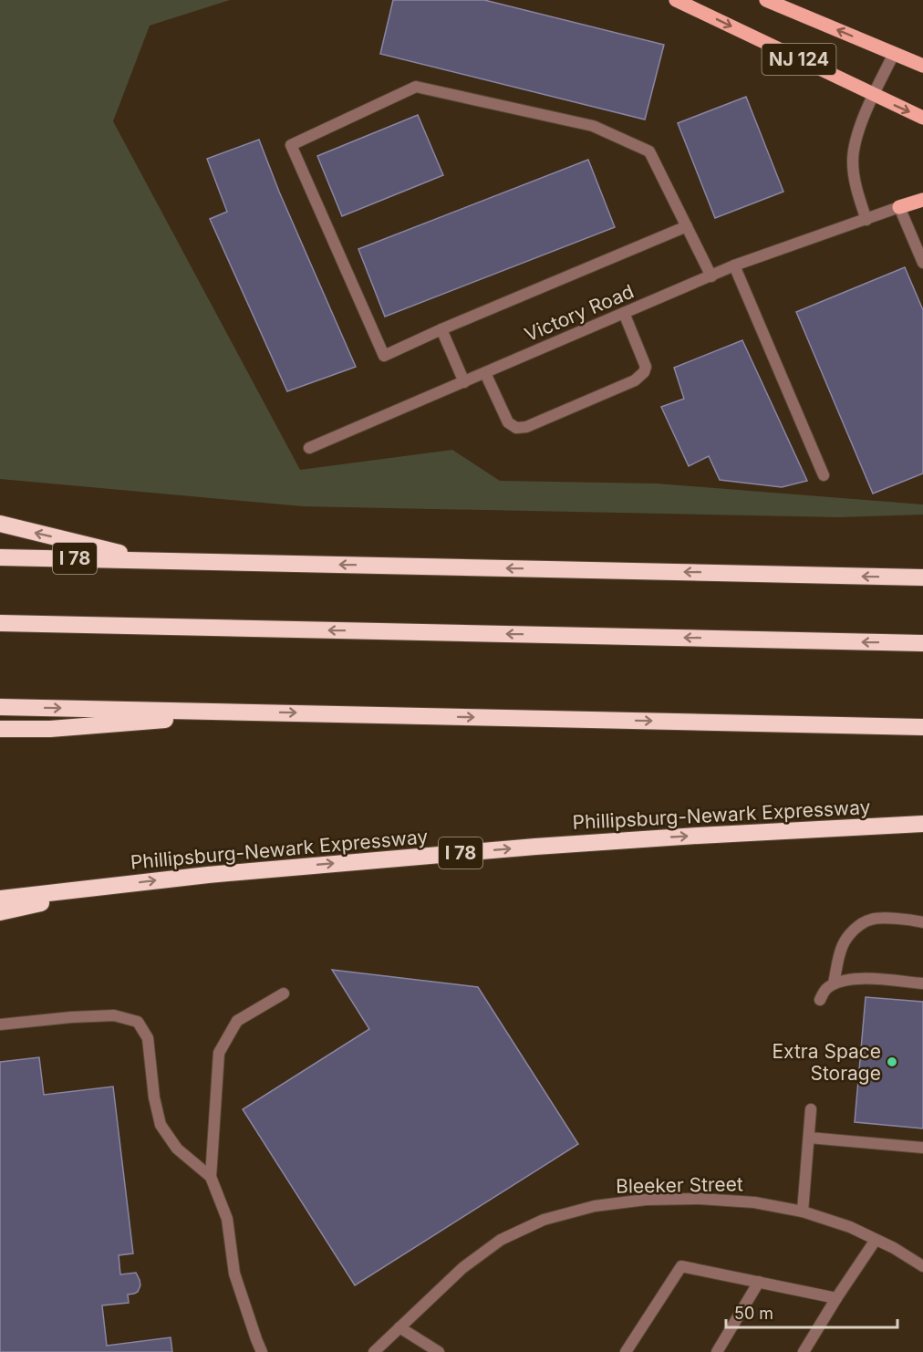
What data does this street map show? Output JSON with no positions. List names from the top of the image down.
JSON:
{
  "streets": {
    "highway": ["I 78", "Phillipsburg-Newark Expressway"],
    "main road": ["NJ 124"],
    "street": ["Victory Road", "Bleeker Street"]
  },
  "places": ["Extra Space Storage"],
  "scale_bar": "50 m"
}
